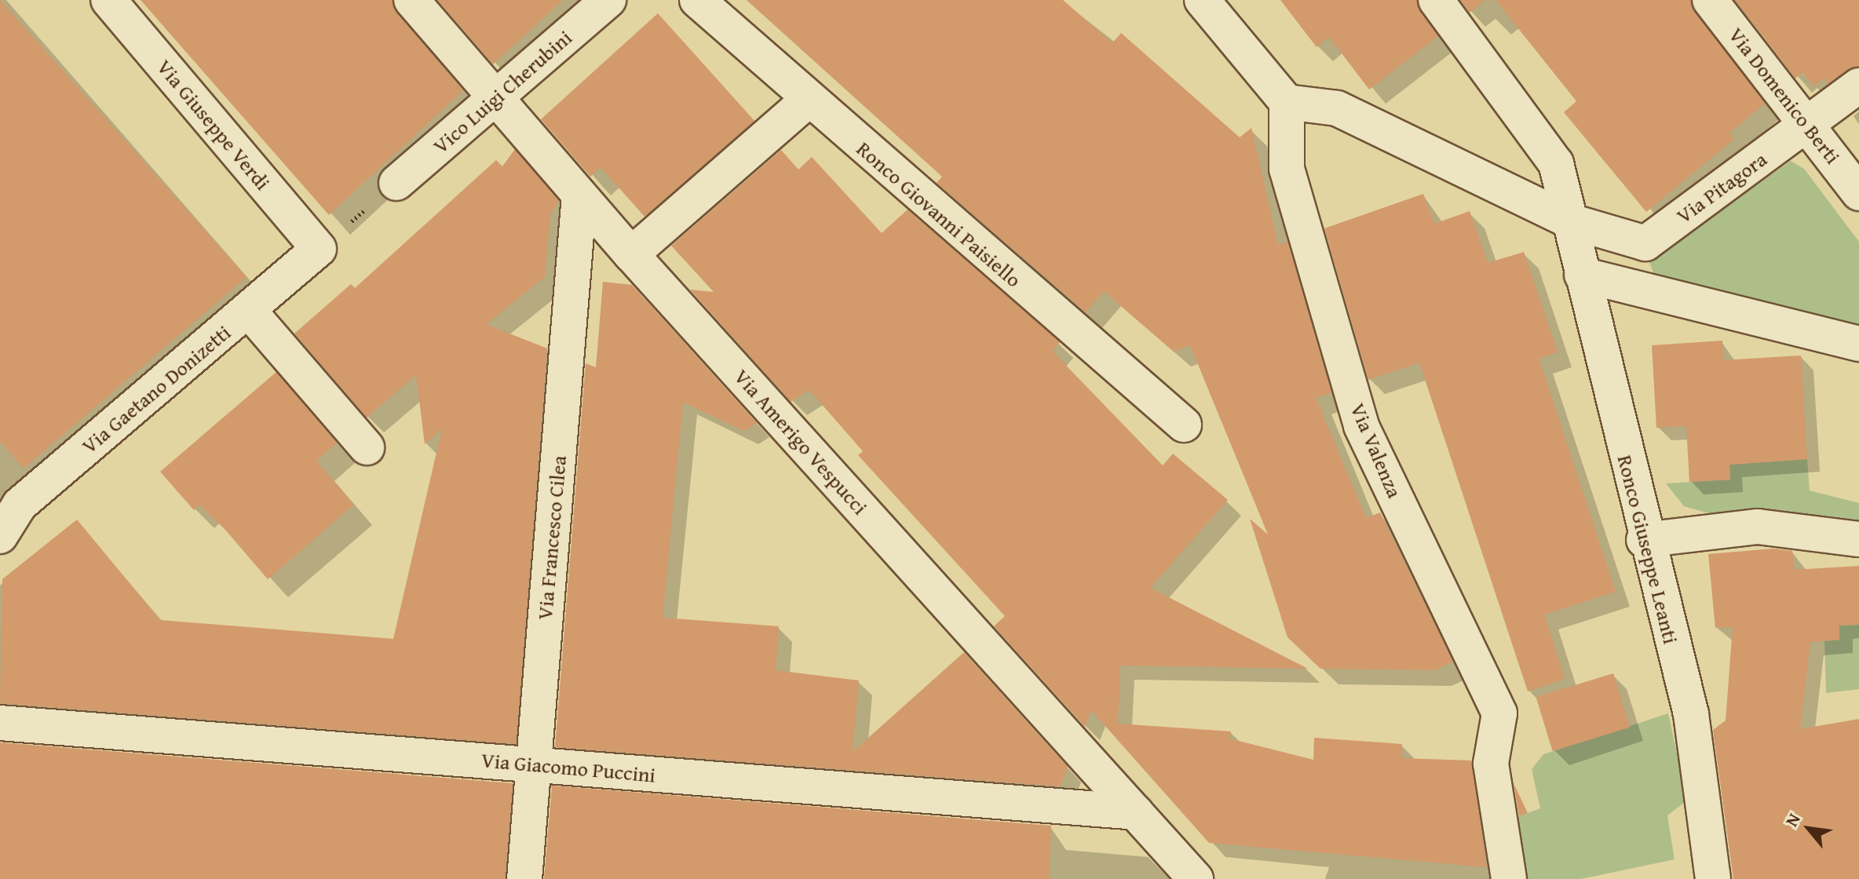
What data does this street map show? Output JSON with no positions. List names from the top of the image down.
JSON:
{
  "streets": {
    "street": [
      "Vico Luigi Cherubini",
      "Via Domenico Berti",
      "Via Giuseppe Verdi",
      "Via Pitagora",
      "Ronco Giovanni Paisiello",
      "Via Gaetano Donizetti",
      "Via Amerigo Vespucci",
      "Via Valenza",
      "Via Francesco Cilea",
      "Ronco Giuseppe Leanti",
      "Via Giacomo Puccini"
    ]
  },
  "crossings": [
    ["Vico Luigi Cherubini", "Via Amerigo Vespucci"],
    ["Via Domenico Berti", "Via Pitagora"],
    ["Via Giuseppe Verdi", "Via Gaetano Donizetti"],
    ["Via Pitagora", "Ronco Giuseppe Leanti"],
    ["Via Amerigo Vespucci", "Via Francesco Cilea"],
    ["Via Amerigo Vespucci", "Via Giacomo Puccini"],
    ["Via Francesco Cilea", "Via Giacomo Puccini"]
  ],
  "north": "top left"
}
